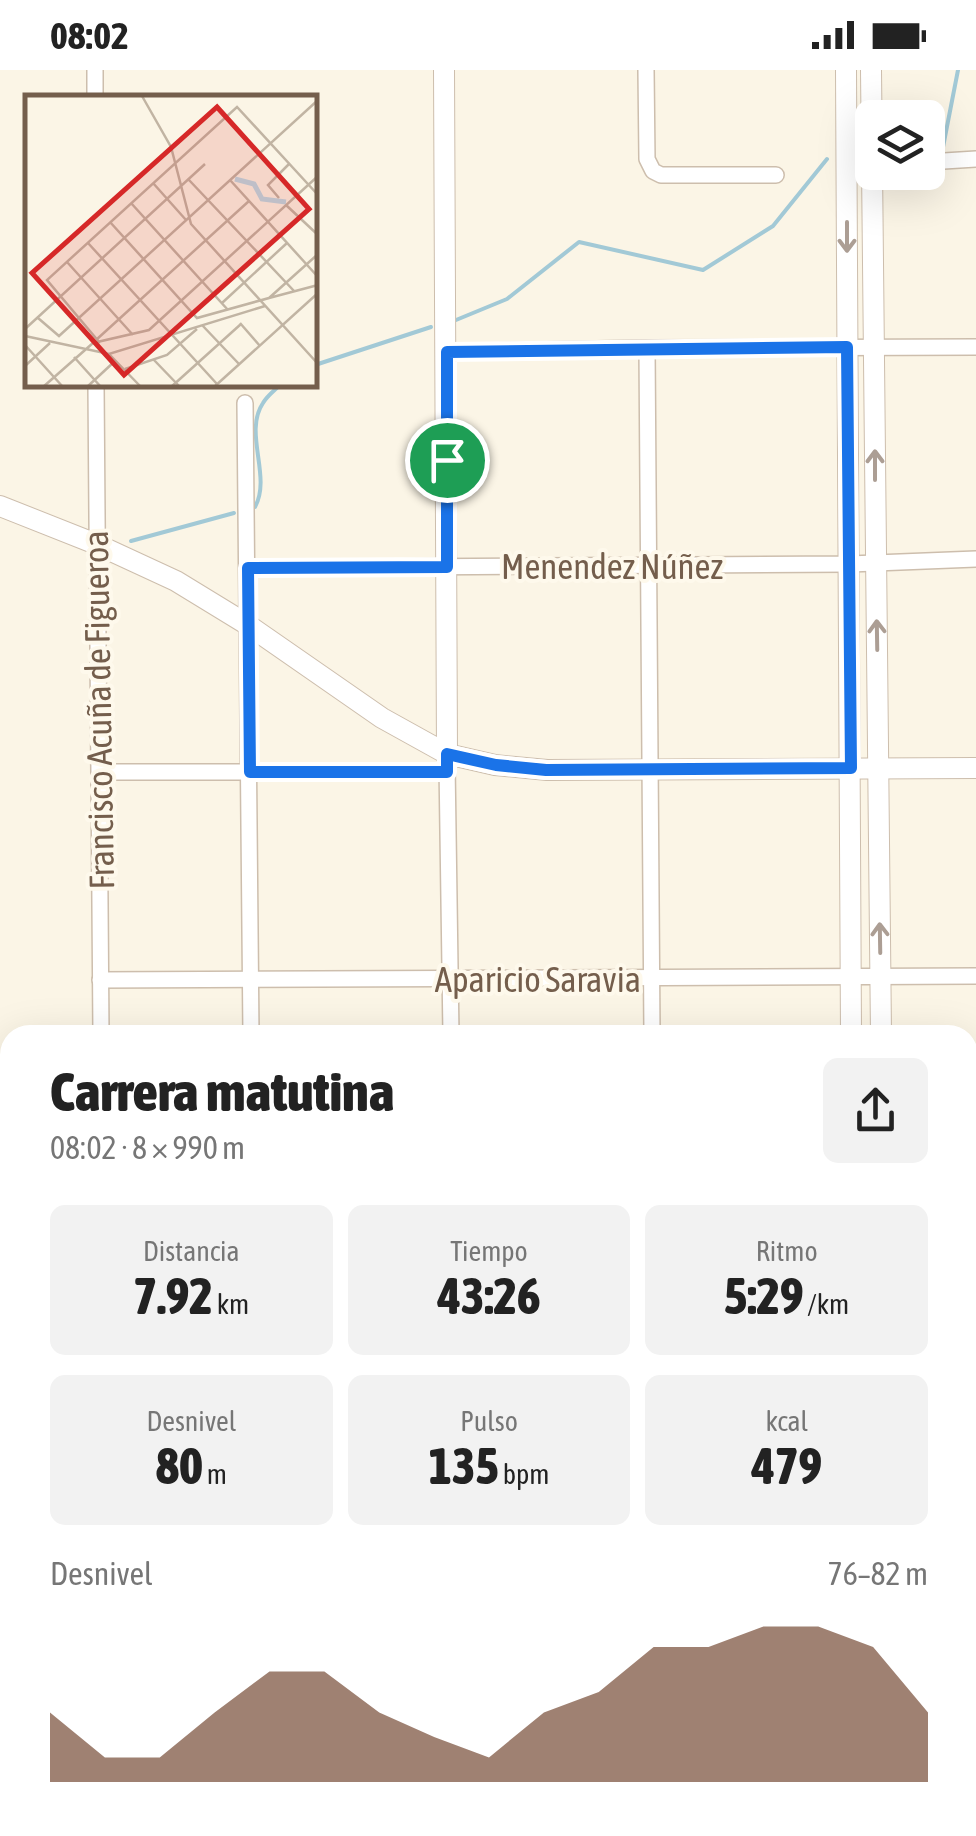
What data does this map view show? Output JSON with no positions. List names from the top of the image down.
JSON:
{
  "streets": {
    "street": ["Menendez Núñez", "Francisco Acuña de Figueroa", "Aparicio Saravia"]
  },
  "crossings": [
    ["Francisco Acuña de Figueroa", "Aparicio Saravia"]
  ],
  "page": {
    "status": "08:02",
    "heading": ["Carrera matutina", "08:02 · 8 × 990 m"],
    "stats": [
      ["Distancia", "7.92 km"],
      ["Tiempo", "43:26"],
      ["Ritmo", "5:29 /km"],
      ["Desnivel", "80 m"],
      ["Pulso", "135 bpm"],
      ["kcal", "479"]
    ],
    "chart": ["Desnivel", "76–82 m"]
  }
}
